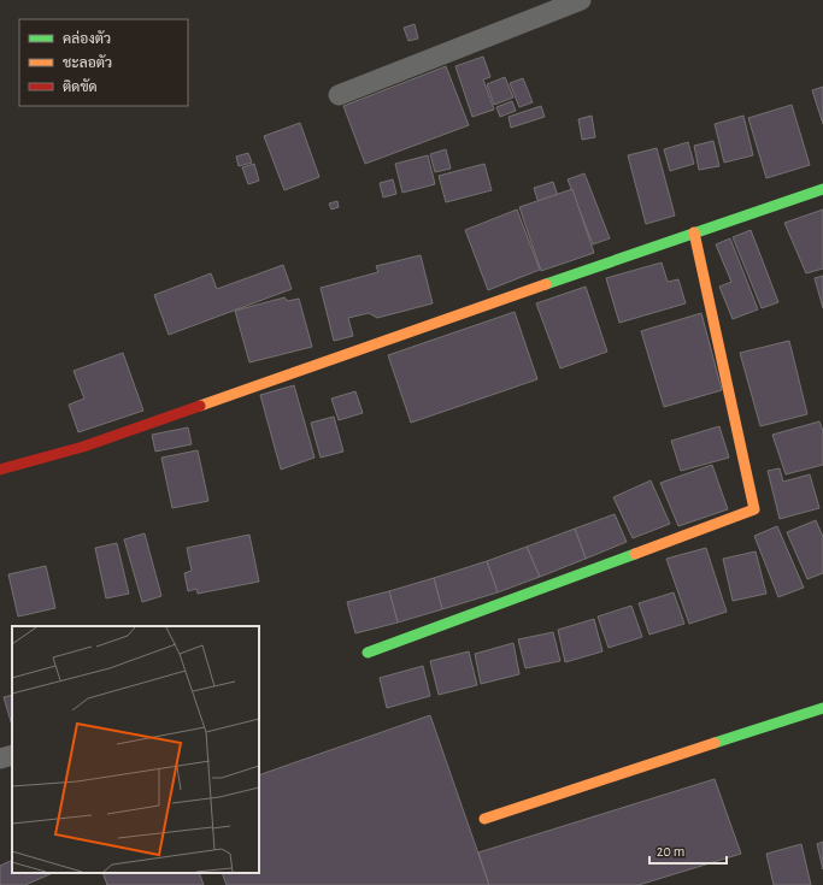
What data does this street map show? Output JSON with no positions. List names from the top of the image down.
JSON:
{
  "legend": ["คล่องตัว", "ชะลอตัว", "ติดขัด"],
  "scale_bar": "20 m"
}
